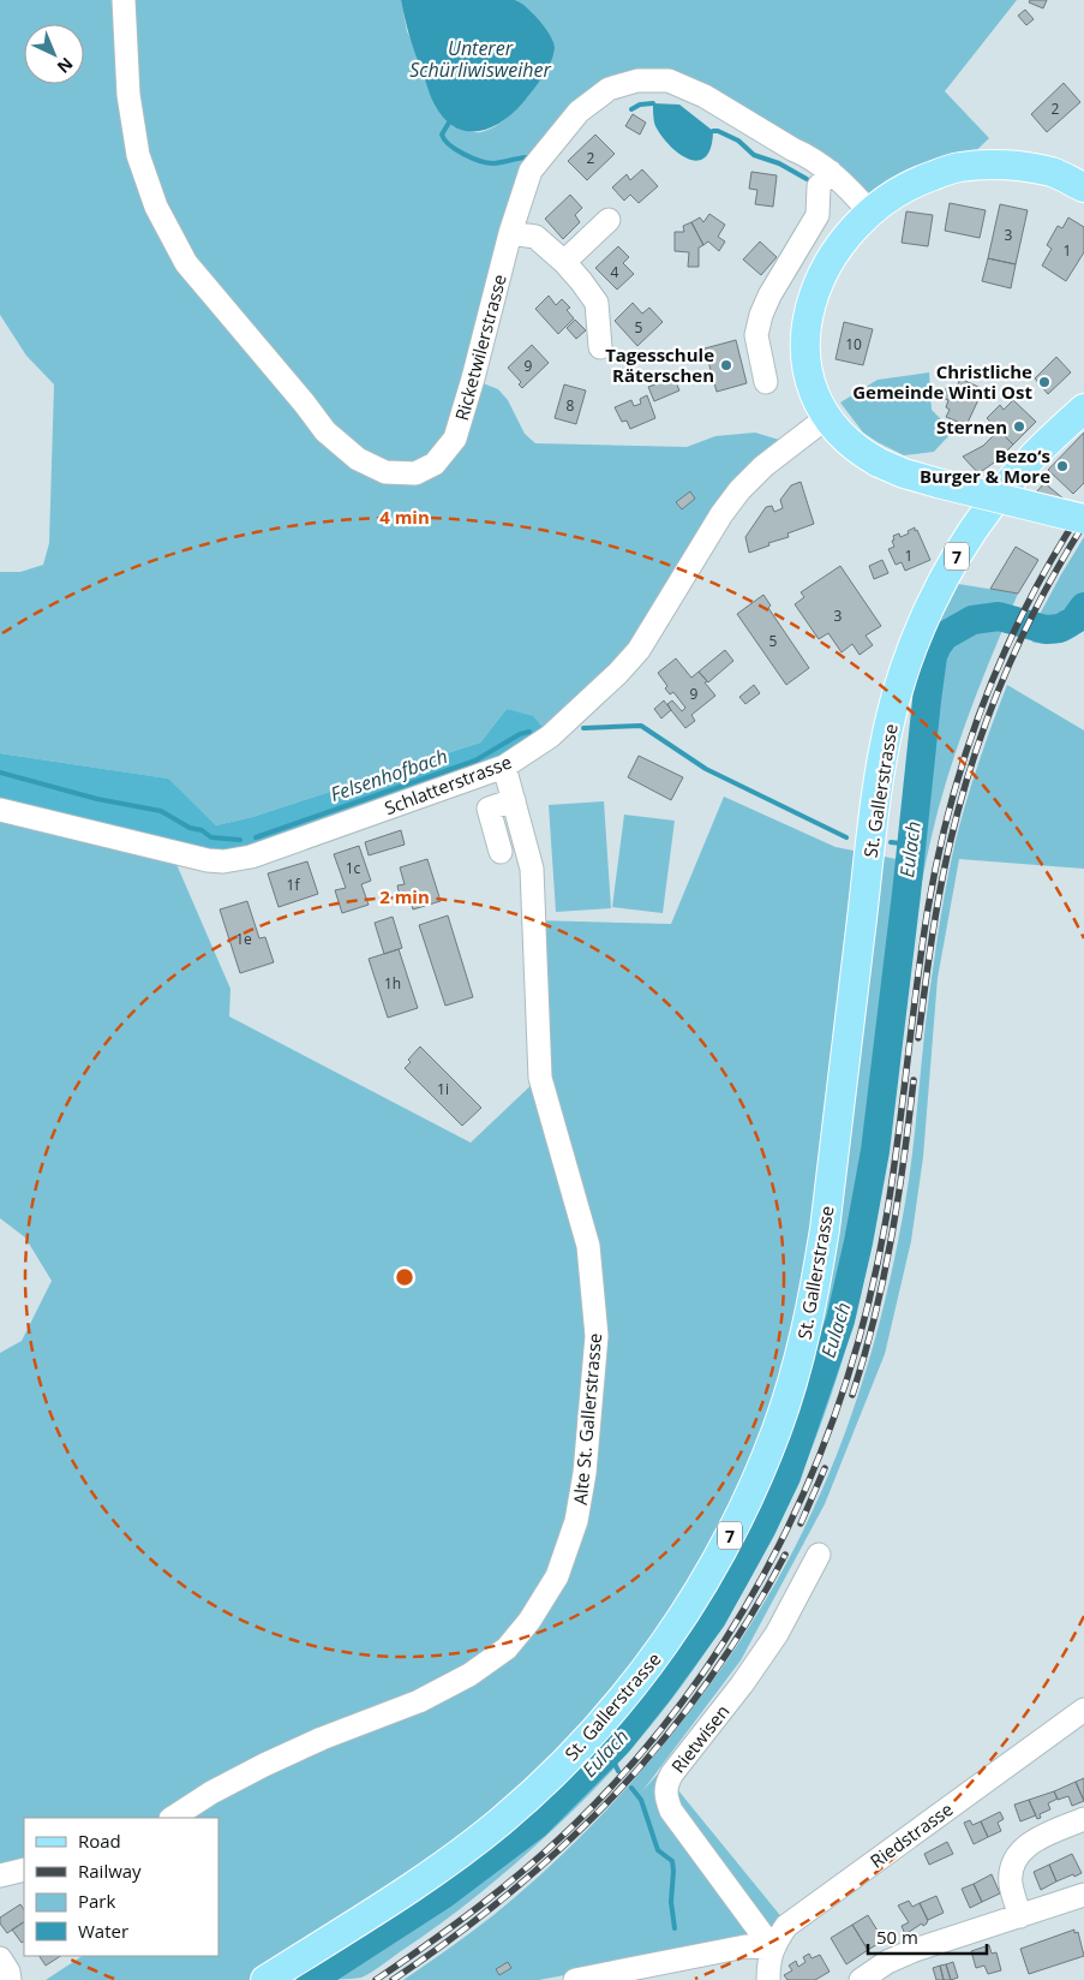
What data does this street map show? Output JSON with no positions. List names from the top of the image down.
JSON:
{
  "streets": {
    "main road": ["7", "St. Gallerstrasse"],
    "street": [
      "Ricketwilerstrasse",
      "Schlatterstrasse",
      "Alte St. Gallerstrasse",
      "Rietwisen",
      "Riedstrasse"
    ]
  },
  "crossings": [
    ["Schlatterstrasse", "Alte St. Gallerstrasse"],
    ["Rietwisen", "Riedstrasse"]
  ],
  "water": ["Unterer Schürliwisweiher", "Felsenhofbach", "Eulach"],
  "places": [
    "Tagesschule Räterschen",
    "Christliche Gemeinde Winti Ost",
    "Sternen",
    "Bezo‘s Burger & More"
  ],
  "house_numbers": [
    "2",
    "2",
    "3",
    "1",
    "4",
    "5",
    "10",
    "9",
    "8",
    "1",
    "3",
    "5",
    "9",
    "1c",
    "1f",
    "1e",
    "1h",
    "1i"
  ],
  "legend": [
    "Road",
    "Railway",
    "Park",
    "Water"
  ],
  "scale_bar": "50 m",
  "north": "bottom right",
  "rings": ["4 min", "2 min"]
}
